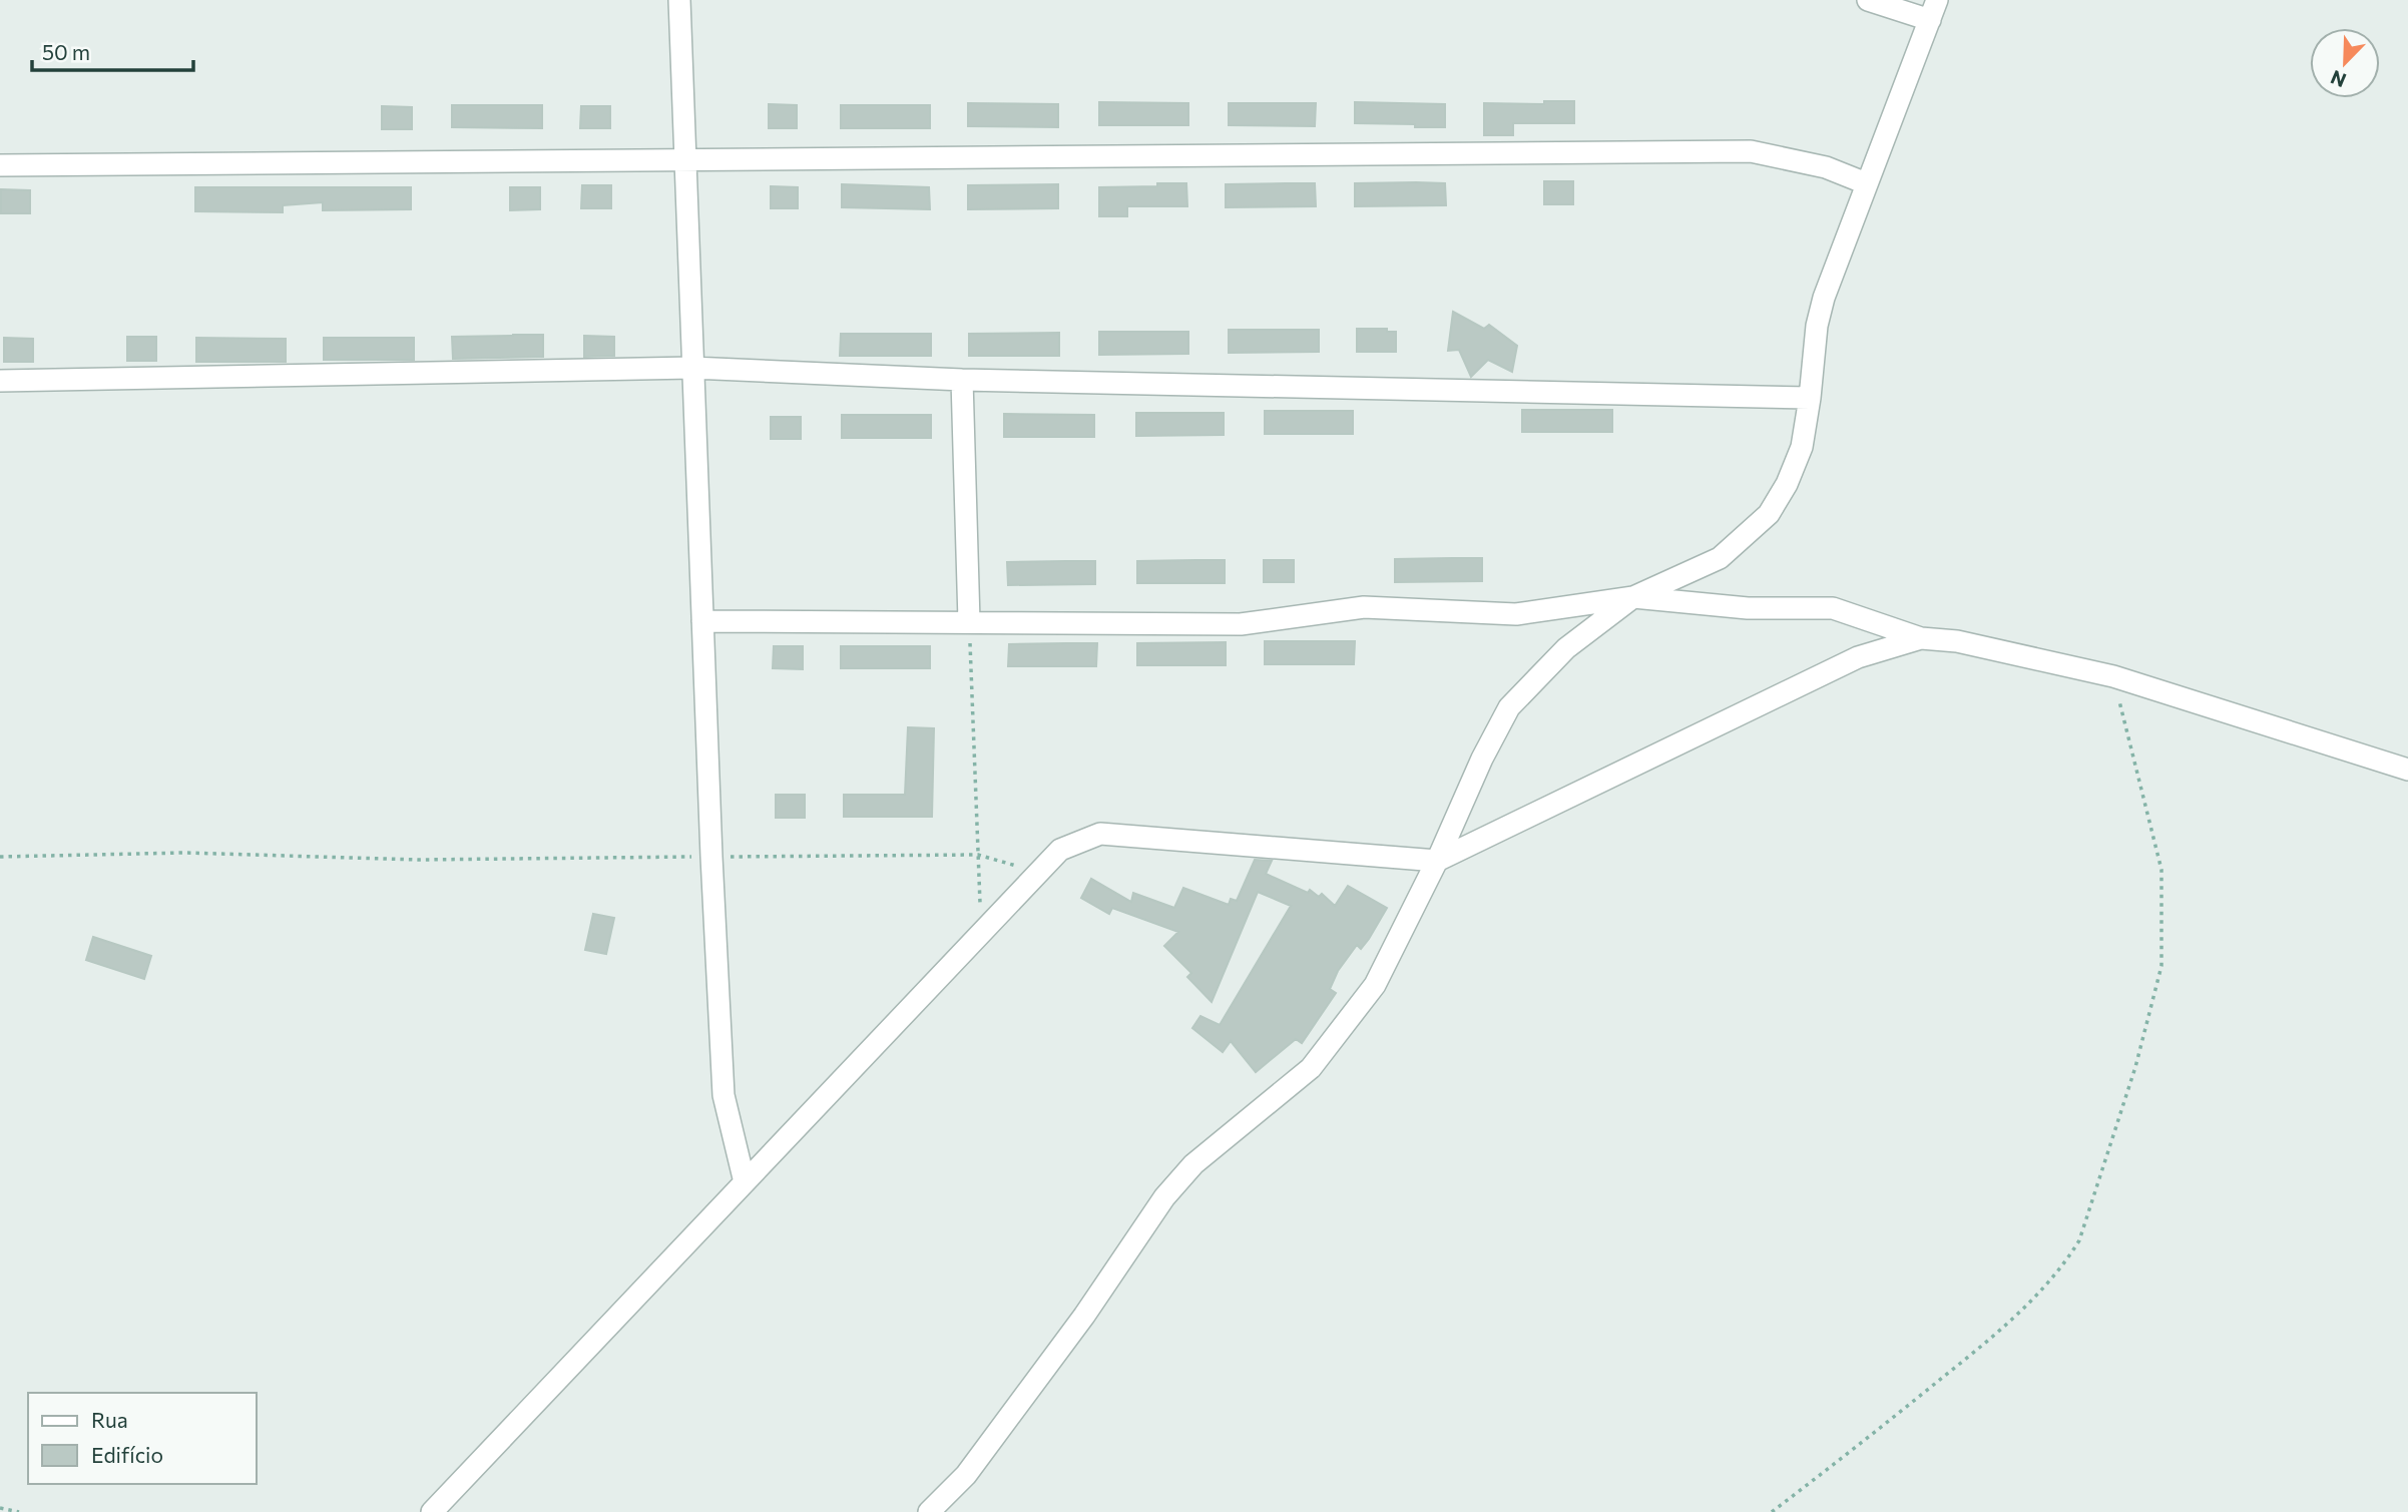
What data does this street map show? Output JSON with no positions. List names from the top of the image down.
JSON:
{
  "legend": ["Rua", "Edifício"],
  "scale_bar": "50 m",
  "north": "bottom left"
}
